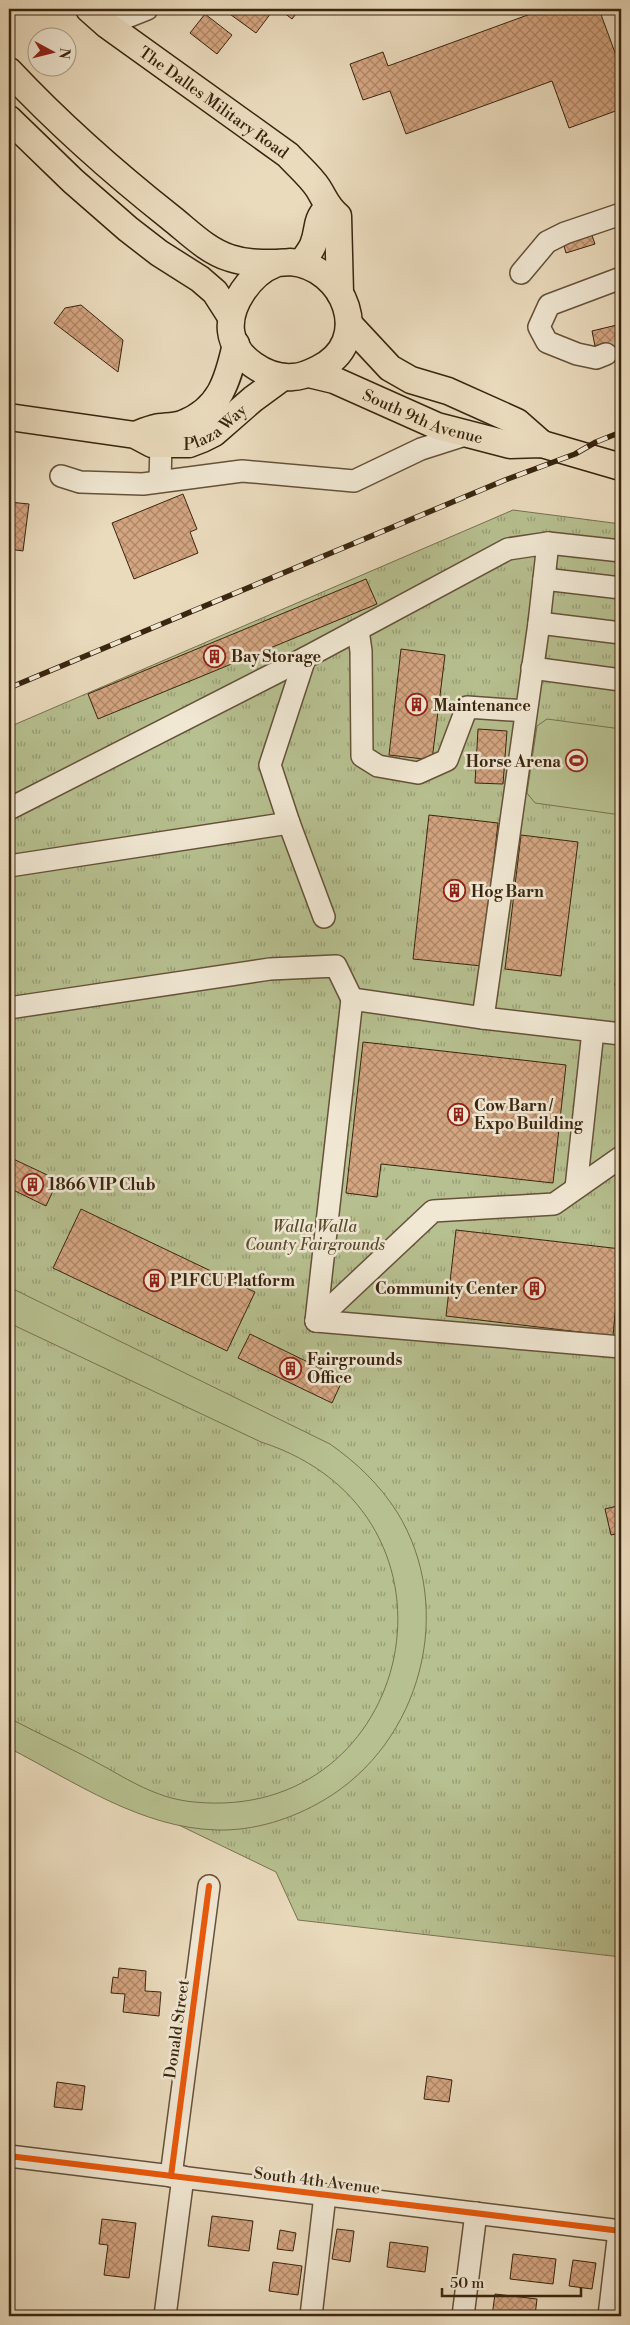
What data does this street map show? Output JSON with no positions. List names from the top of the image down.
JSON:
{
  "streets": {
    "main road": ["The Dalles Military Road", "South 9th Avenue", "Plaza Way"],
    "street": ["Donald Street", "South 4th Avenue"]
  },
  "crossings": [
    ["The Dalles Military Road", "South 9th Avenue"],
    ["The Dalles Military Road", "Plaza Way"],
    ["South 9th Avenue", "Plaza Way"],
    ["Donald Street", "South 4th Avenue"]
  ],
  "parks": ["Walla Walla County Fairgrounds"],
  "places": {
    "building": [
      "Bay Storage",
      "Maintenance",
      "Hog Barn",
      "Cow Barn / Expo Building",
      "1866 VIP Club",
      "P1FCU Platform",
      "Community Center",
      "Fairgrounds Office"
    ],
    "sports": ["Horse Arena"]
  },
  "scale_bar": "50 m",
  "north": "right"
}
